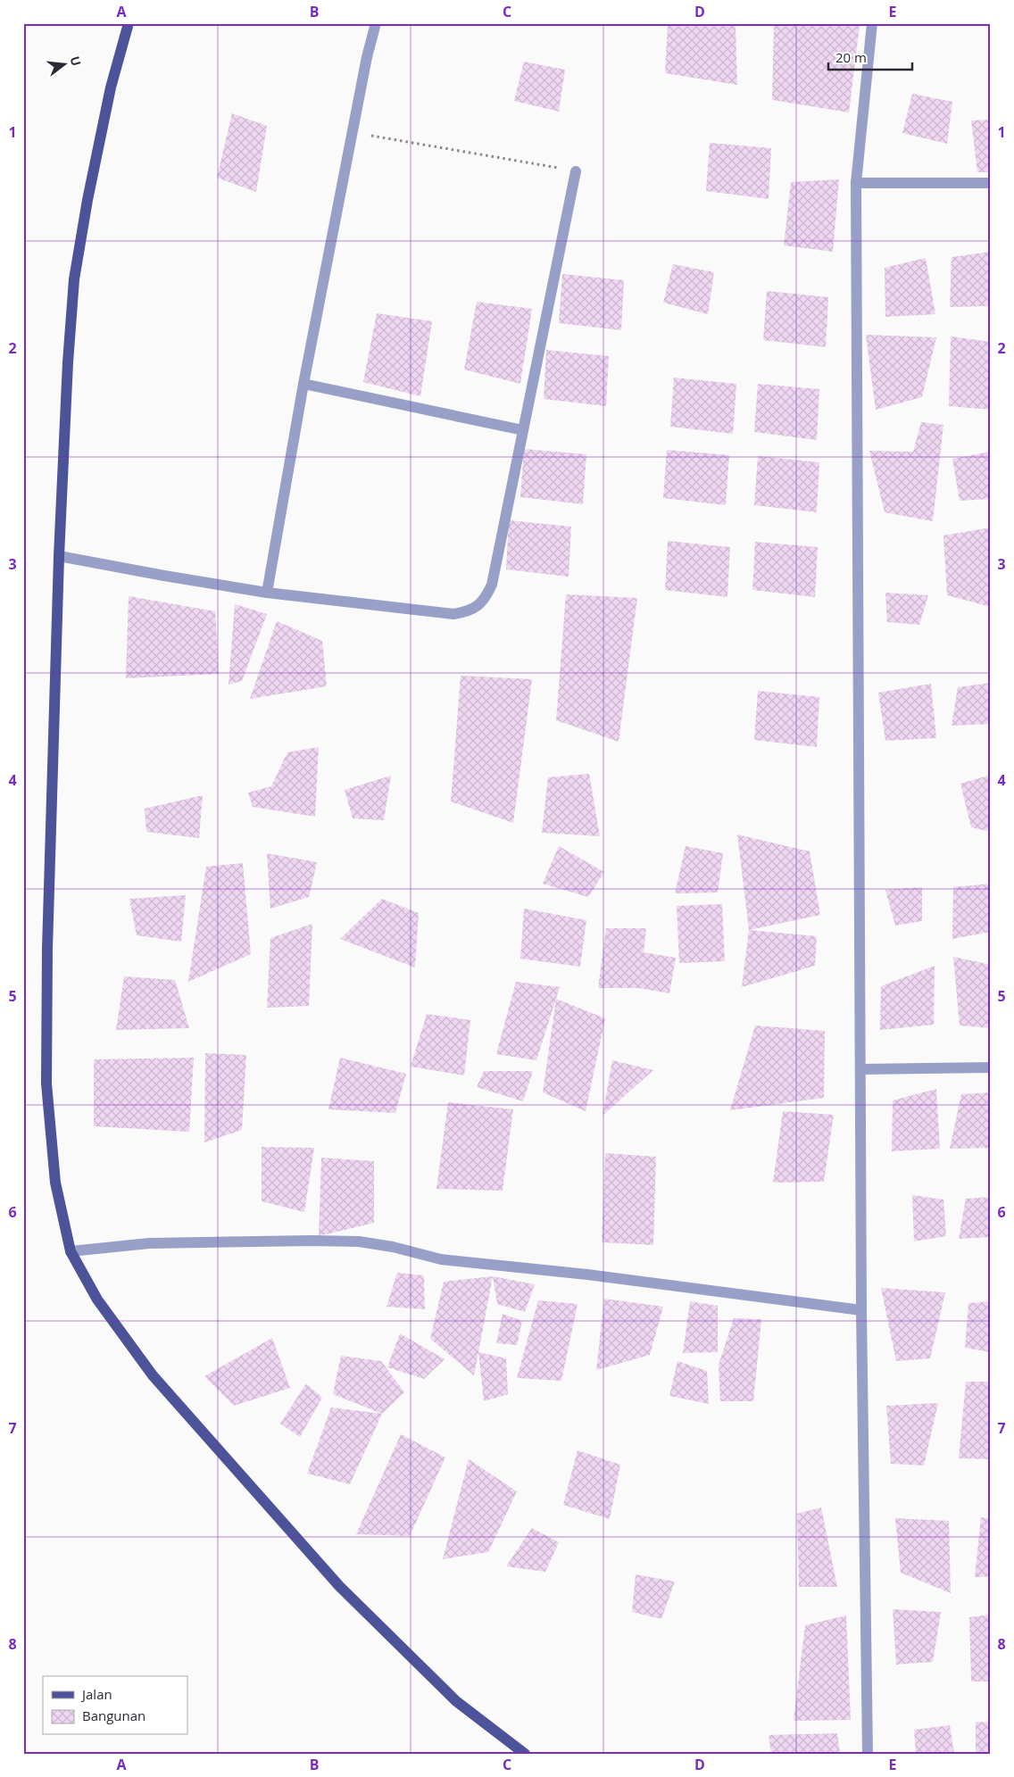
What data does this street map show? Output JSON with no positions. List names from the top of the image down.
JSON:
{
  "legend": ["Jalan", "Bangunan"],
  "scale_bar": "20 m",
  "north": "right",
  "grid": {
    "columns": [
      "A",
      "B",
      "C",
      "D",
      "E"
    ],
    "rows": [
      "1",
      "2",
      "3",
      "4",
      "5",
      "6",
      "7",
      "8"
    ]
  }
}
